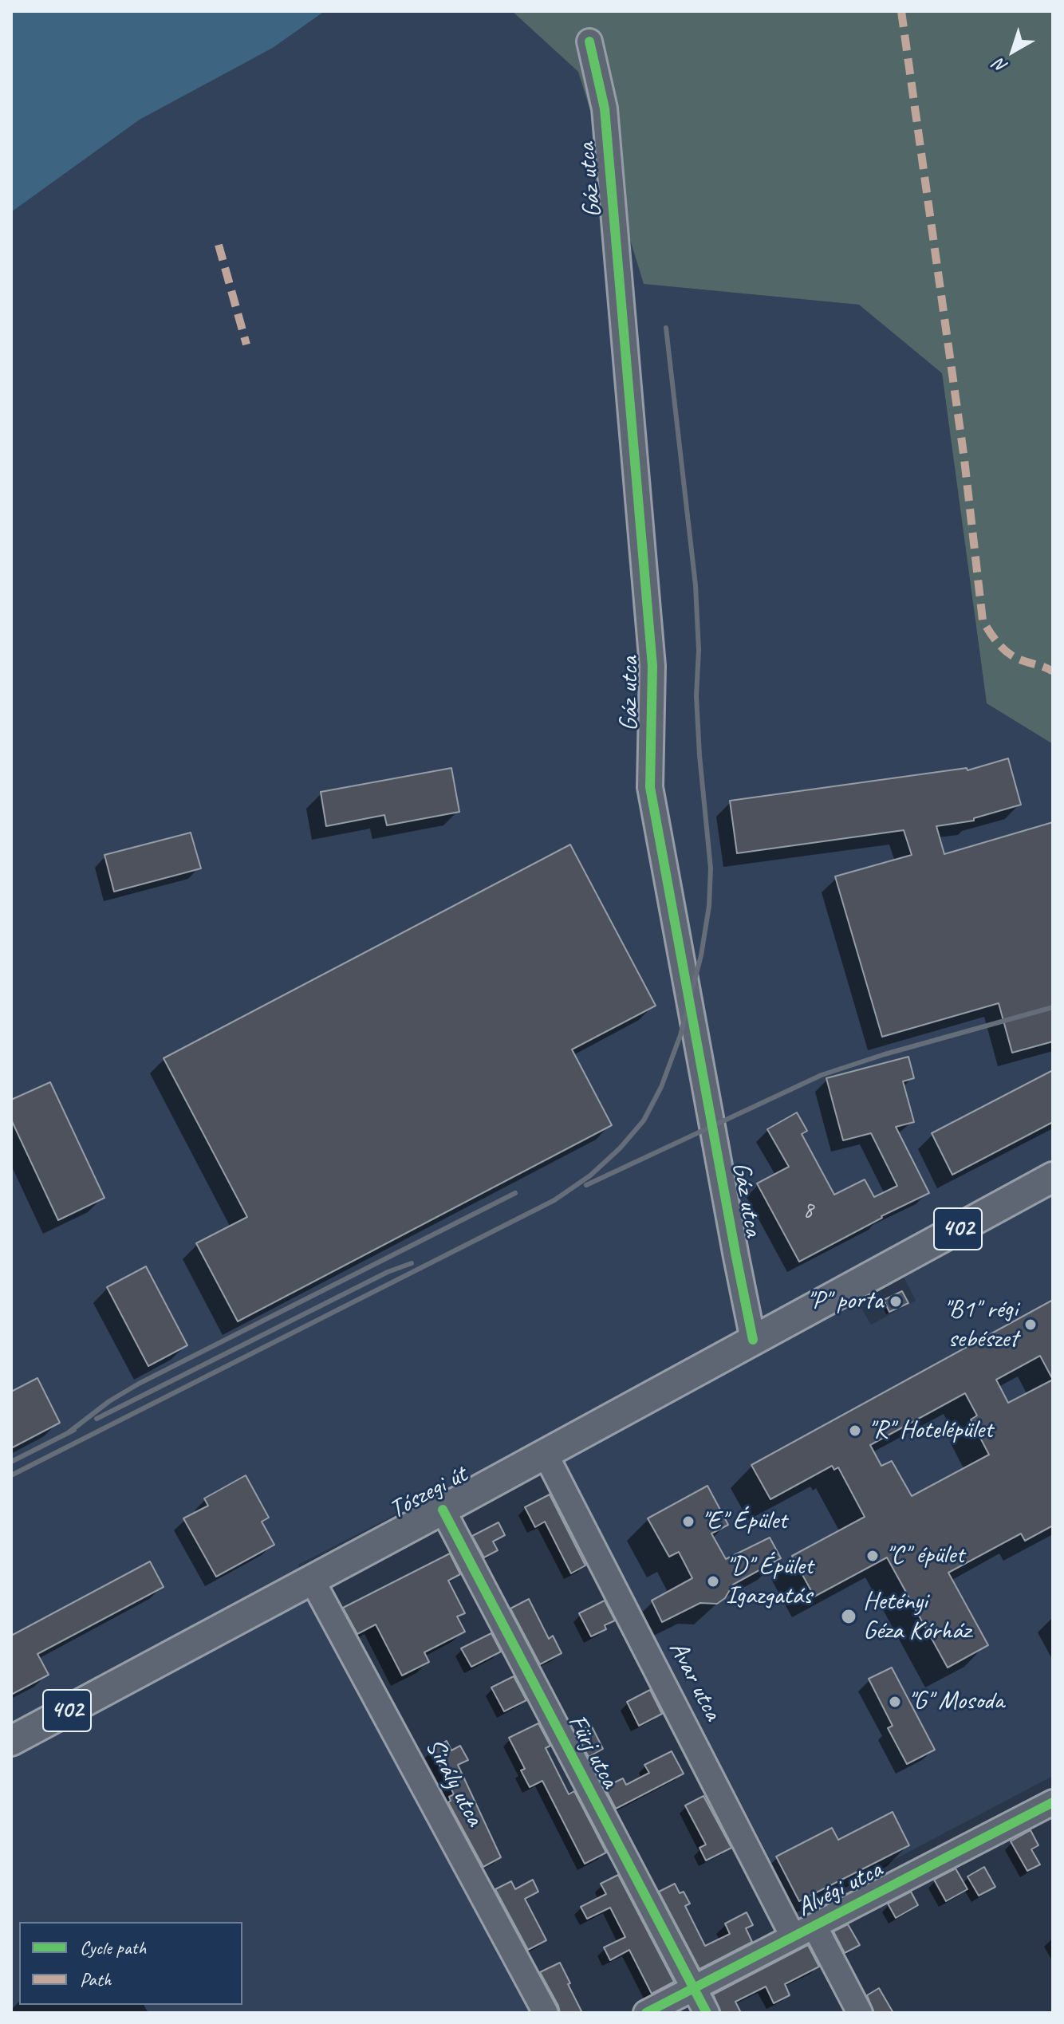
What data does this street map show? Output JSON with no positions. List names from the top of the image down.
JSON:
{
  "streets": {
    "main road": ["402", "Tószegi út"],
    "street": [
      "Gáz utca",
      "Avar utca",
      "Fürj utca",
      "Sirály utca",
      "Alvégi utca"
    ]
  },
  "crossings": [
    ["Gáz utca", "Tószegi út"],
    ["Tószegi út", "Avar utca"],
    ["Tószegi út", "Fürj utca"],
    ["Tószegi út", "Sirály utca"],
    ["Avar utca", "Alvégi utca"],
    ["Fürj utca", "Alvégi utca"]
  ],
  "places": [
    "\"P\" porta",
    "\"B1\" régi sebészet",
    "\"R\" Hotelépület",
    "\"E\" Épület",
    "\"C\" épület",
    "\"D\" Épület Igazgatás",
    "Hetényi Géza Kórház",
    "\"G\" Mosoda"
  ],
  "house_numbers": ["8"],
  "legend": ["Cycle path", "Path"],
  "north": "bottom left"
}
